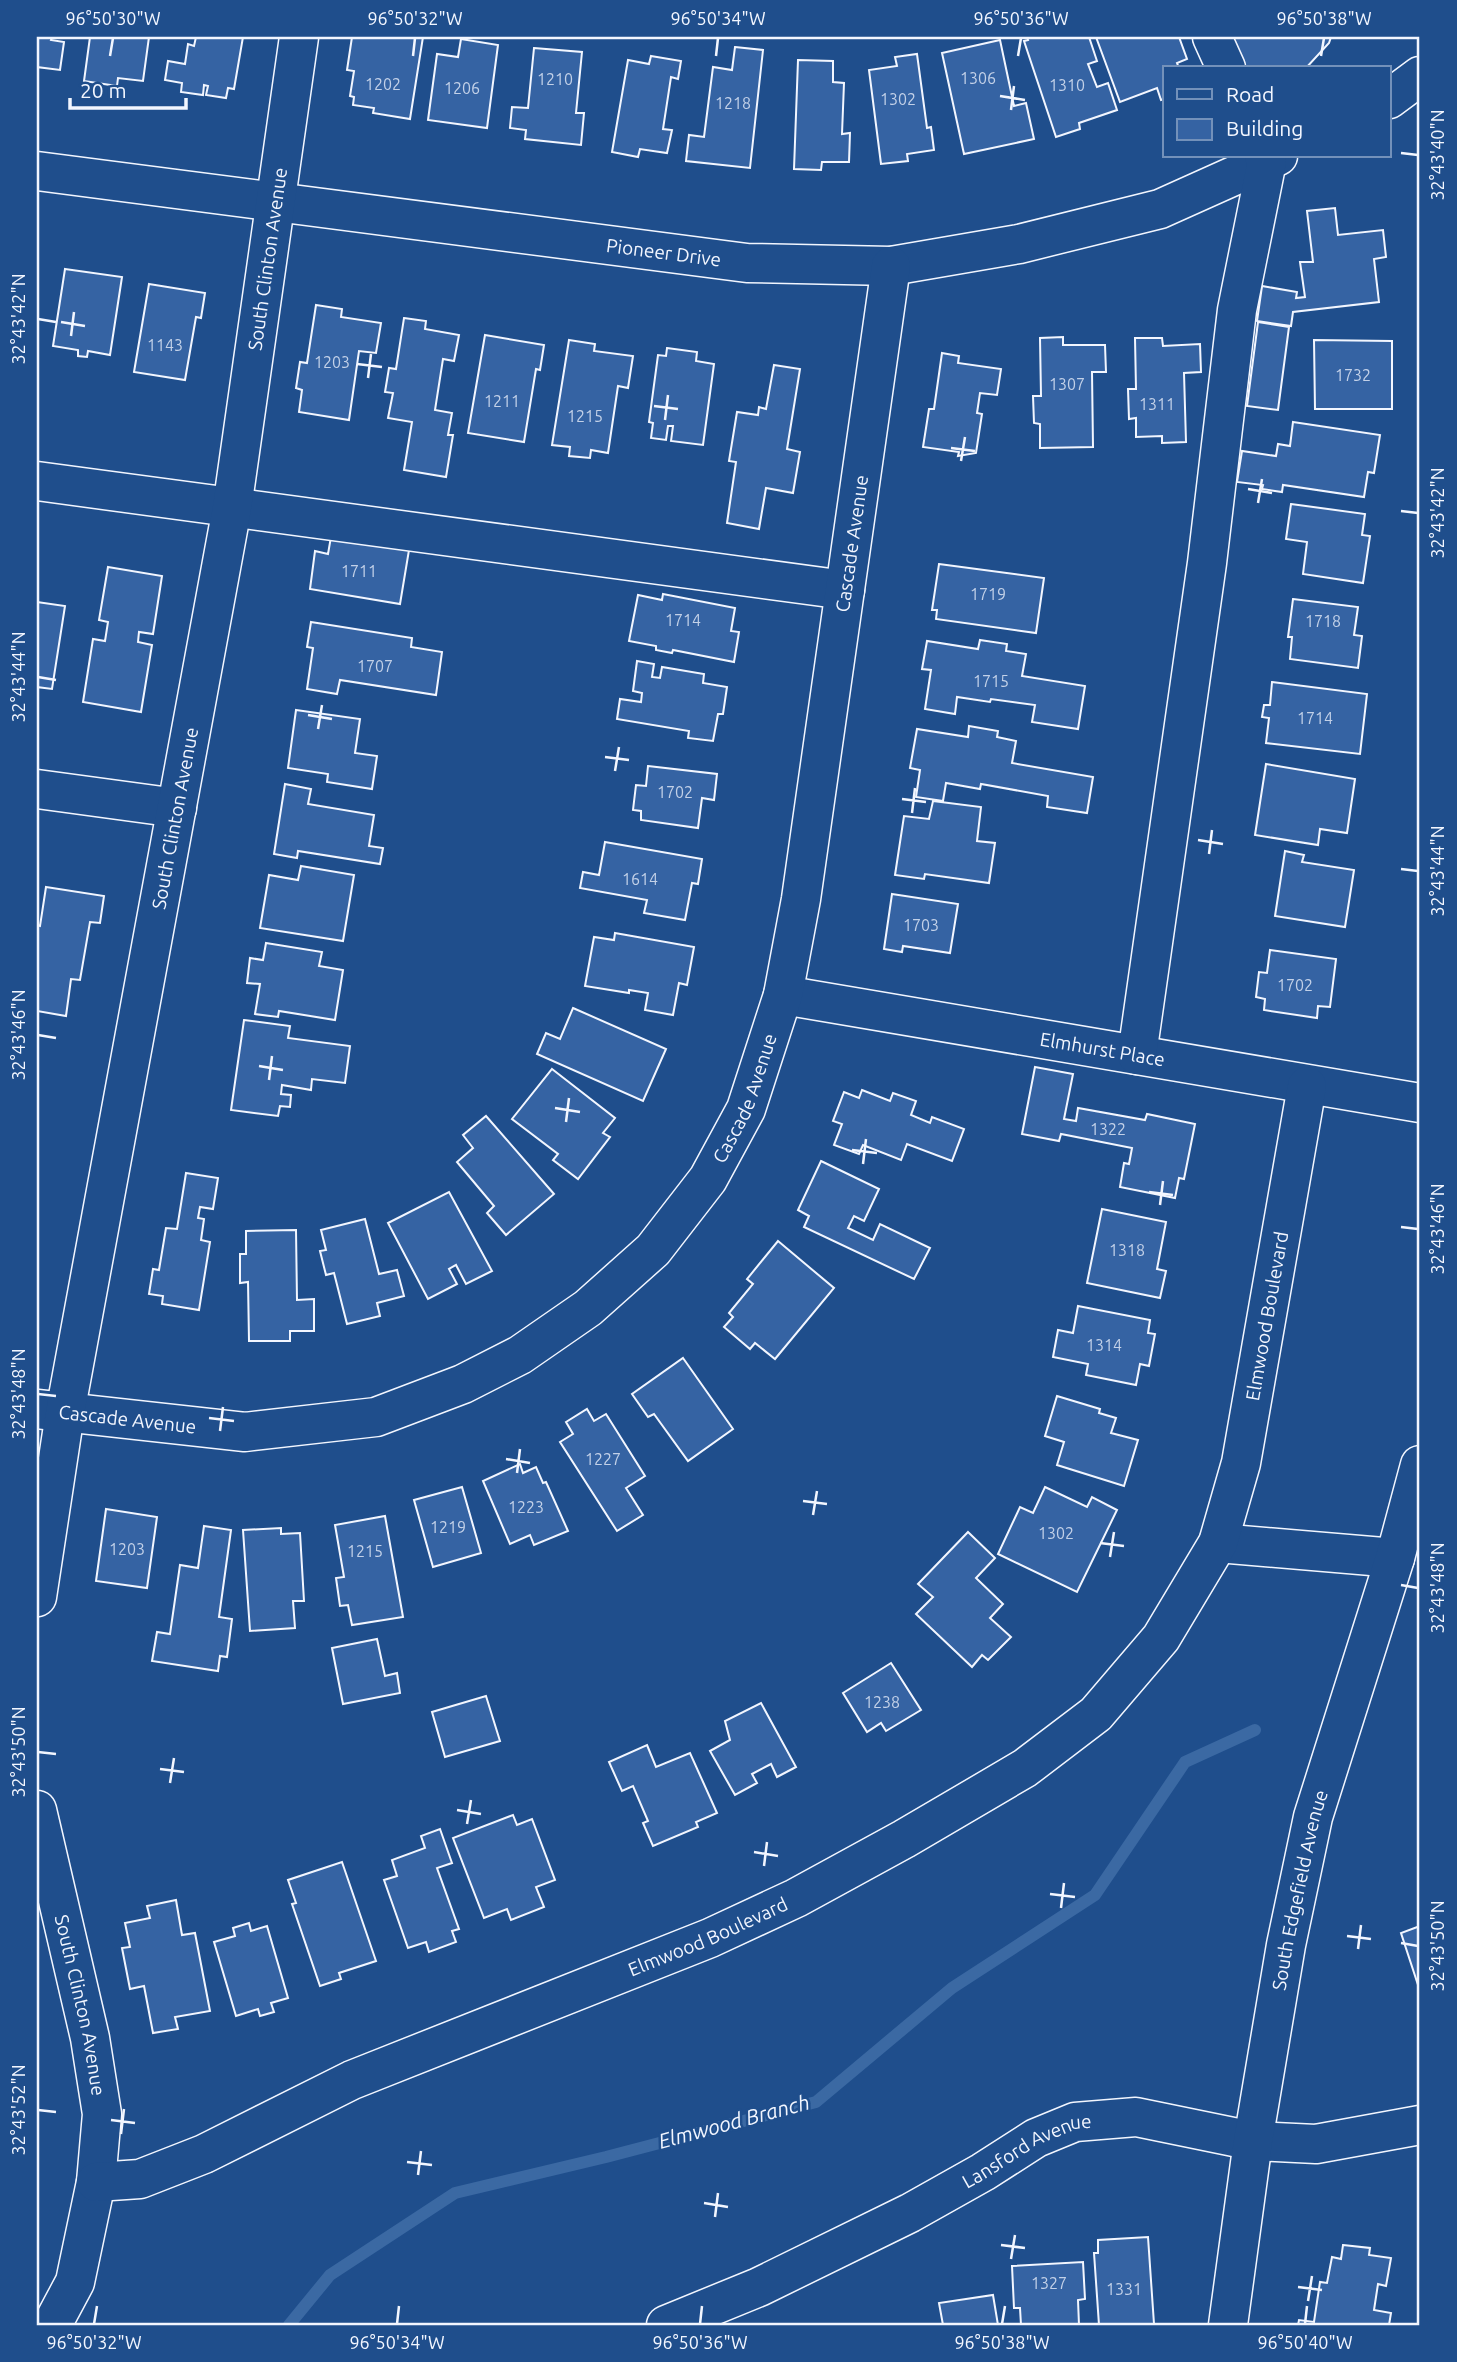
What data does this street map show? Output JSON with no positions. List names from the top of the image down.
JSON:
{
  "streets": {
    "street": [
      "Pioneer Drive",
      "South Clinton Avenue",
      "Cascade Avenue",
      "Elmhurst Place",
      "Elmwood Boulevard",
      "South Edgefield Avenue",
      "Lansford Avenue"
    ]
  },
  "crossings": [
    ["Pioneer Drive", "South Clinton Avenue"],
    ["Pioneer Drive", "Cascade Avenue"],
    ["South Clinton Avenue", "Cascade Avenue"],
    ["South Clinton Avenue", "Elmwood Boulevard"],
    ["Cascade Avenue", "Elmhurst Place"],
    ["Elmhurst Place", "Elmwood Boulevard"],
    ["South Edgefield Avenue", "Lansford Avenue"]
  ],
  "water": ["Elmwood Branch"],
  "house_numbers": [
    "1306",
    "1210",
    "1202",
    "1310",
    "1206",
    "1302",
    "1218",
    "1143",
    "1203",
    "1732",
    "1307",
    "1211",
    "1311",
    "1215",
    "1711",
    "1719",
    "1714",
    "1718",
    "1707",
    "1715",
    "1714",
    "1702",
    "1614",
    "1703",
    "1702",
    "1322",
    "1318",
    "1314",
    "1227",
    "1223",
    "1219",
    "1302",
    "1203",
    "1215",
    "1238",
    "1327",
    "1331"
  ],
  "legend": ["Road", "Building"],
  "scale_bar": "20 m",
  "coordinates": [
    "96°50'30\"W",
    "96°50'32\"W",
    "96°50'34\"W",
    "96°50'36\"W",
    "96°50'38\"W",
    "32°43'40\"N",
    "32°43'42\"N",
    "32°43'44\"N",
    "32°43'46\"N",
    "32°43'48\"N",
    "32°43'50\"N",
    "32°43'52\"N",
    "96°50'40\"W"
  ]
}
